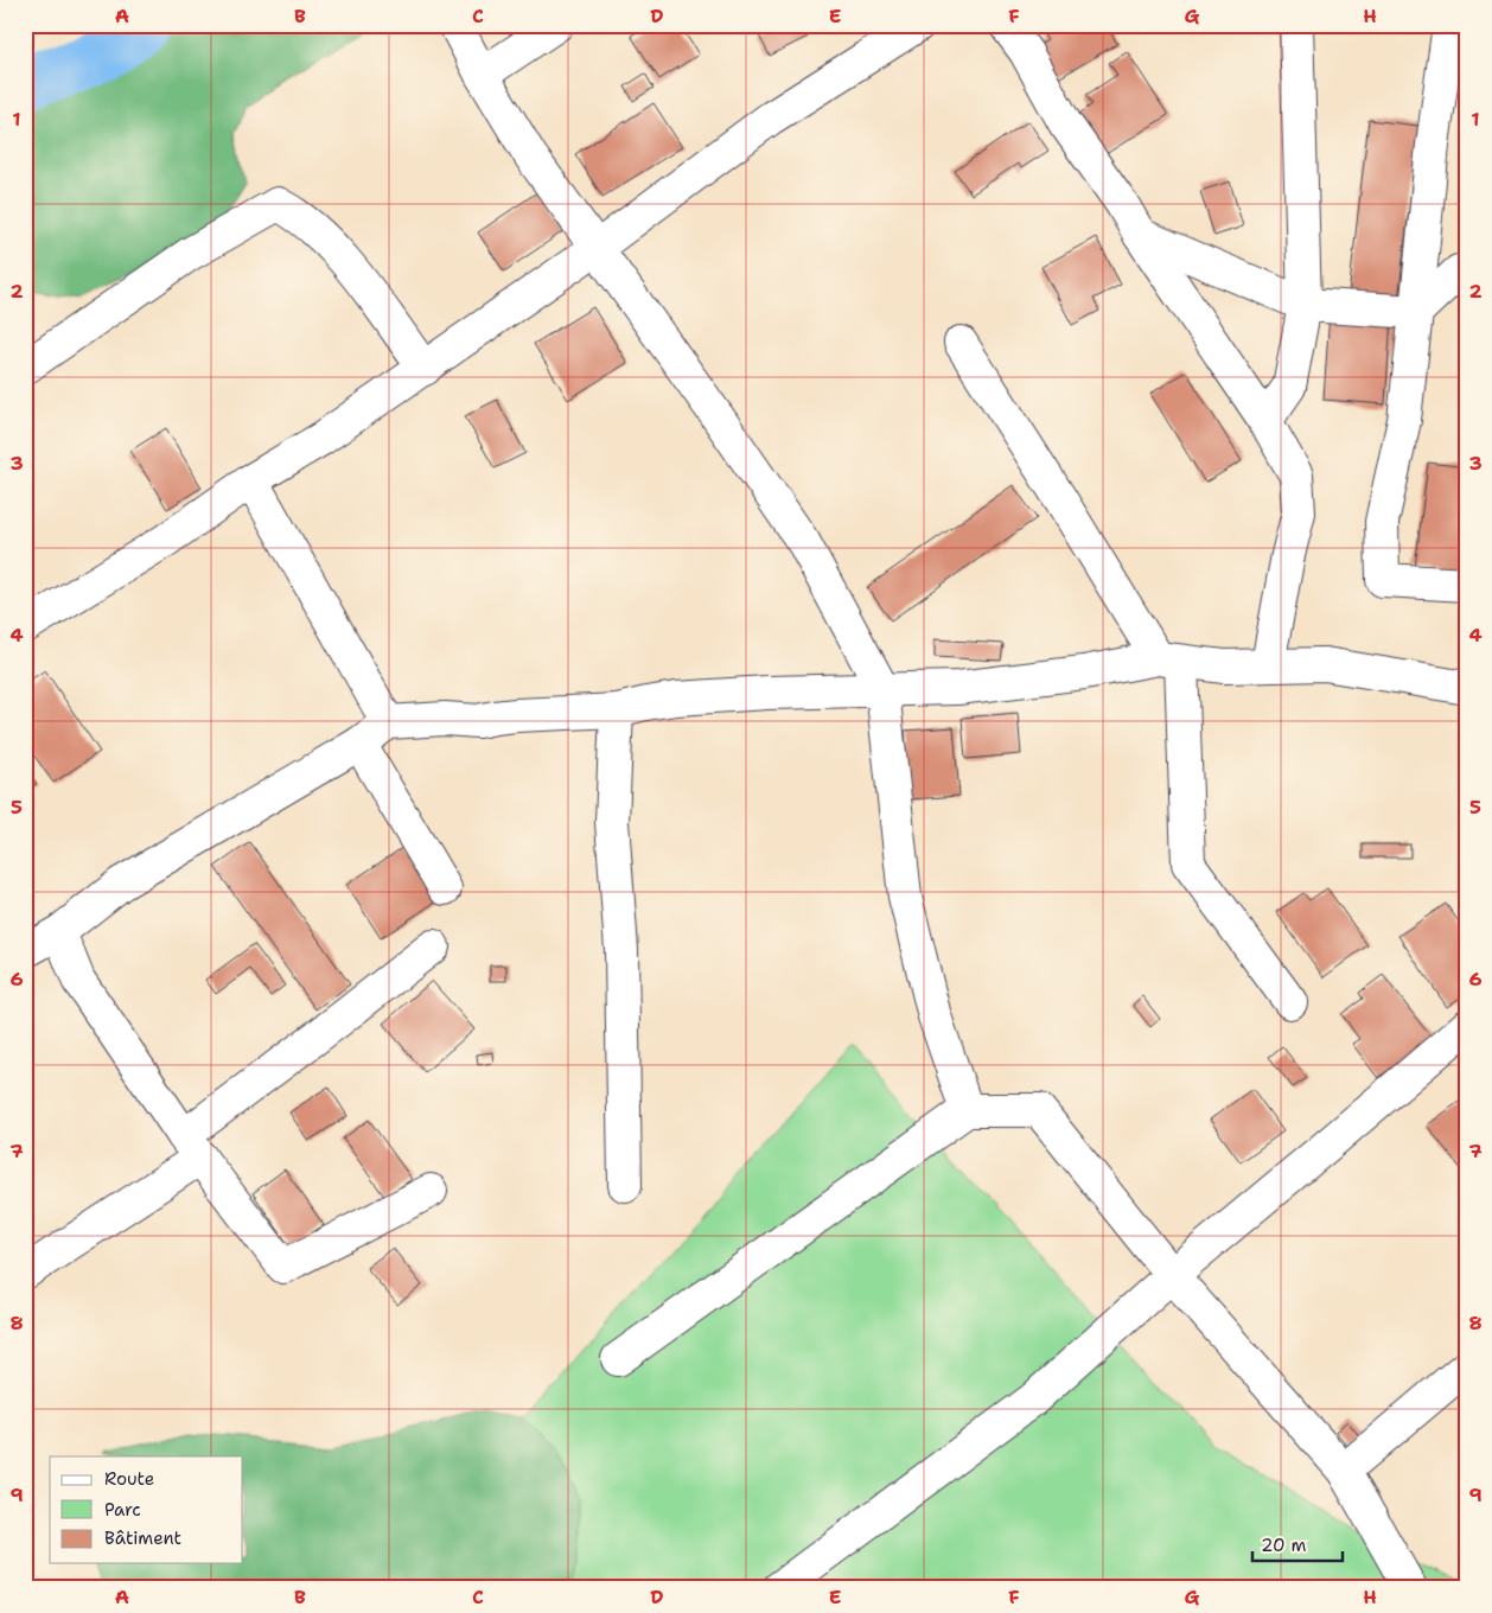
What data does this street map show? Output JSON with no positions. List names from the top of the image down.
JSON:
{
  "legend": ["Route", "Parc", "Bâtiment"],
  "scale_bar": "20 m",
  "grid": {
    "columns": [
      "A",
      "B",
      "C",
      "D",
      "E",
      "F",
      "G",
      "H"
    ],
    "rows": [
      "1",
      "2",
      "3",
      "4",
      "5",
      "6",
      "7",
      "8",
      "9"
    ]
  }
}
